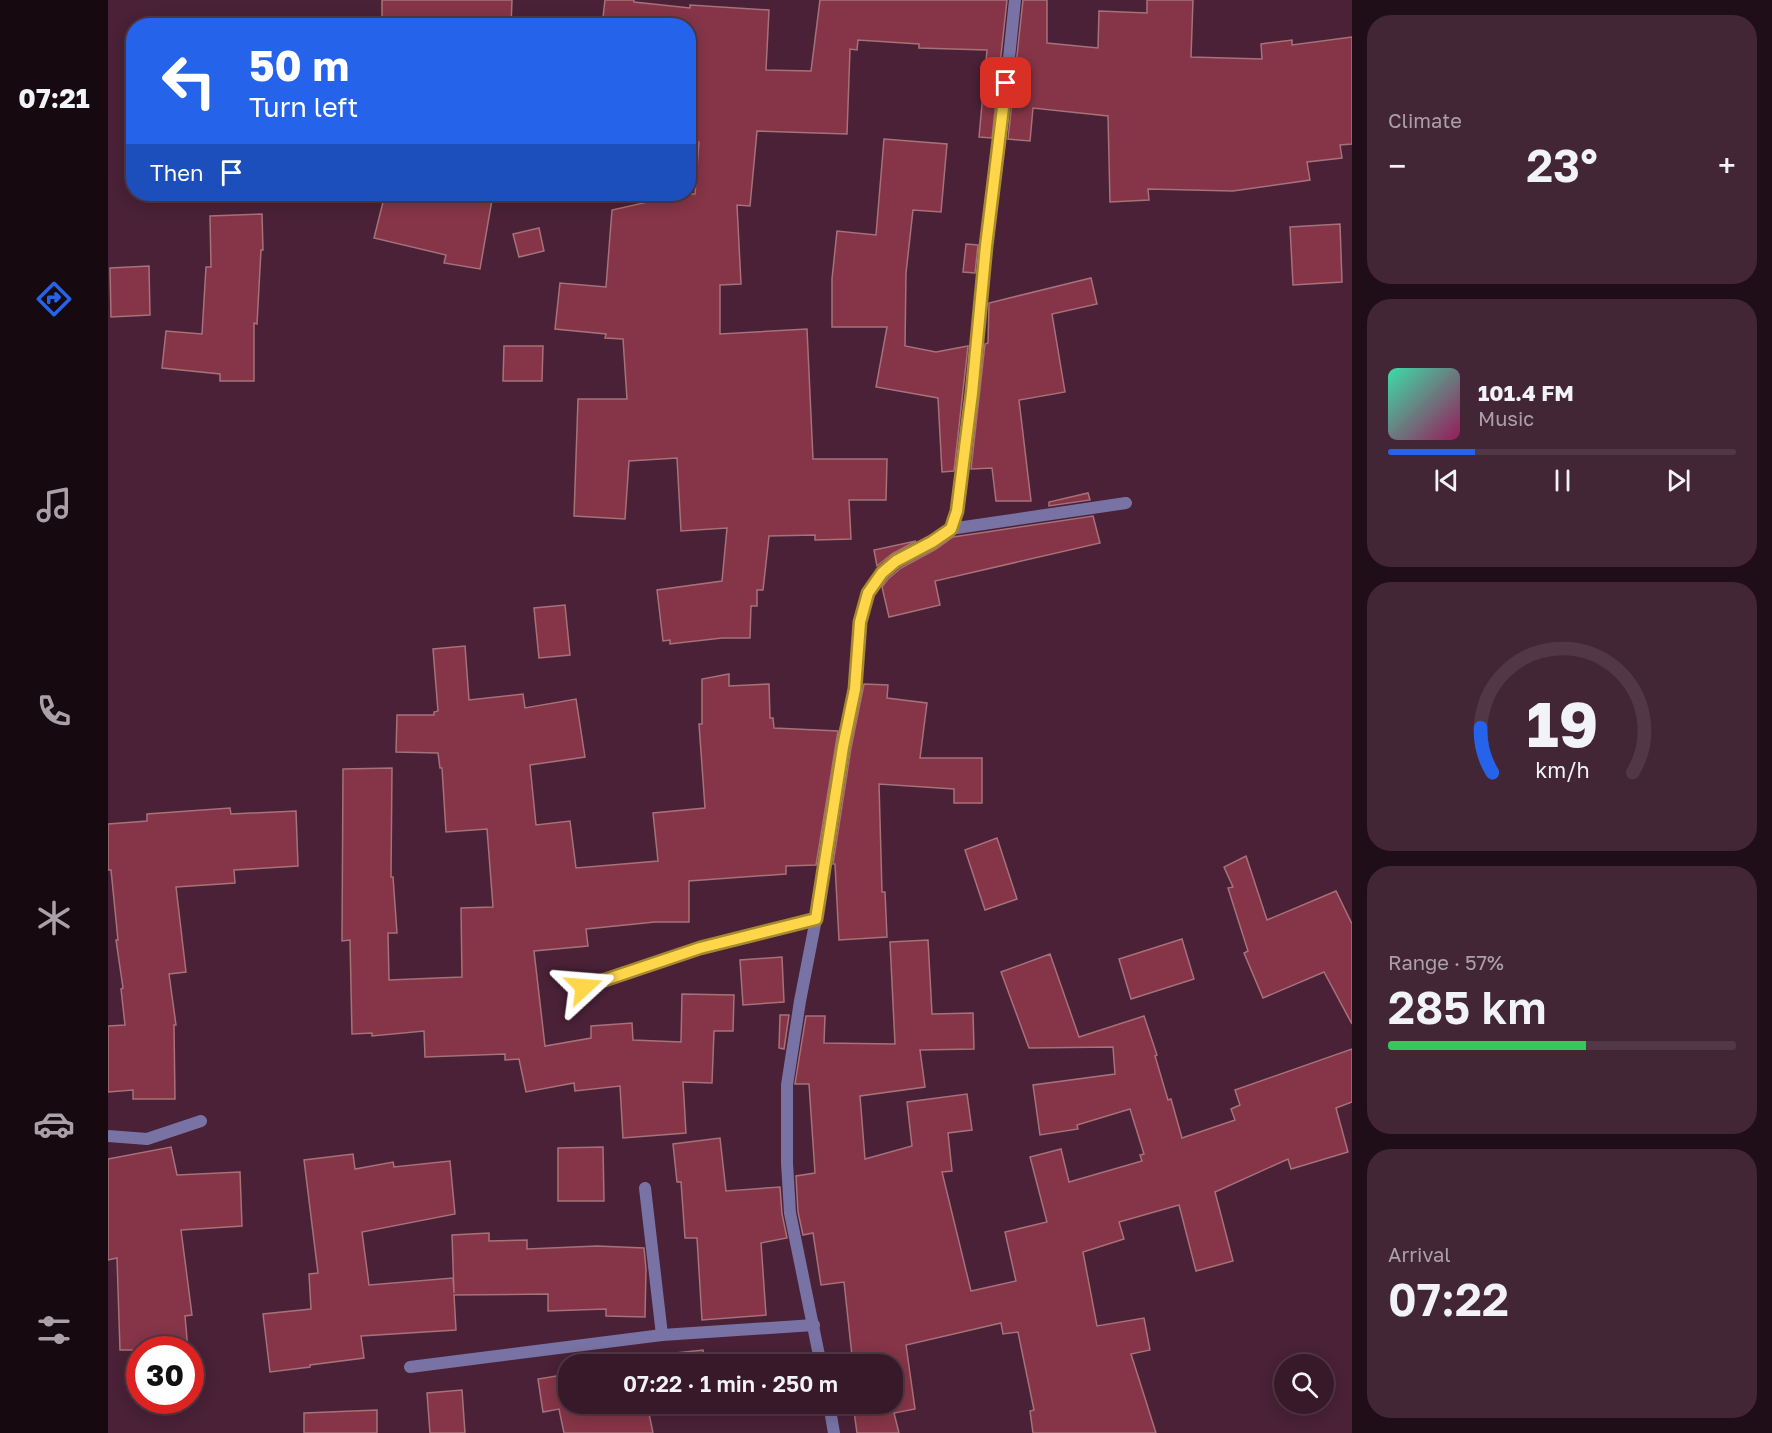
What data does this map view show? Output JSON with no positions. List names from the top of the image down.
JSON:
{
  "page": {
    "tabs": "07:21",
    "tile": [
      "Climate",
      ["Range · 57%", "285 km"],
      ["Arrival", "07:22"]
    ],
    "turn": ["50 m", "Turn left"],
    "heat": ["−", "23°", "+"],
    "then": "Then",
    "song": ["101.4 FM", "Music"],
    "limit": "30",
    "trip": "07:22 · 1 min · 250 m",
    "gauge": ["19", "km/h"]
  }
}
